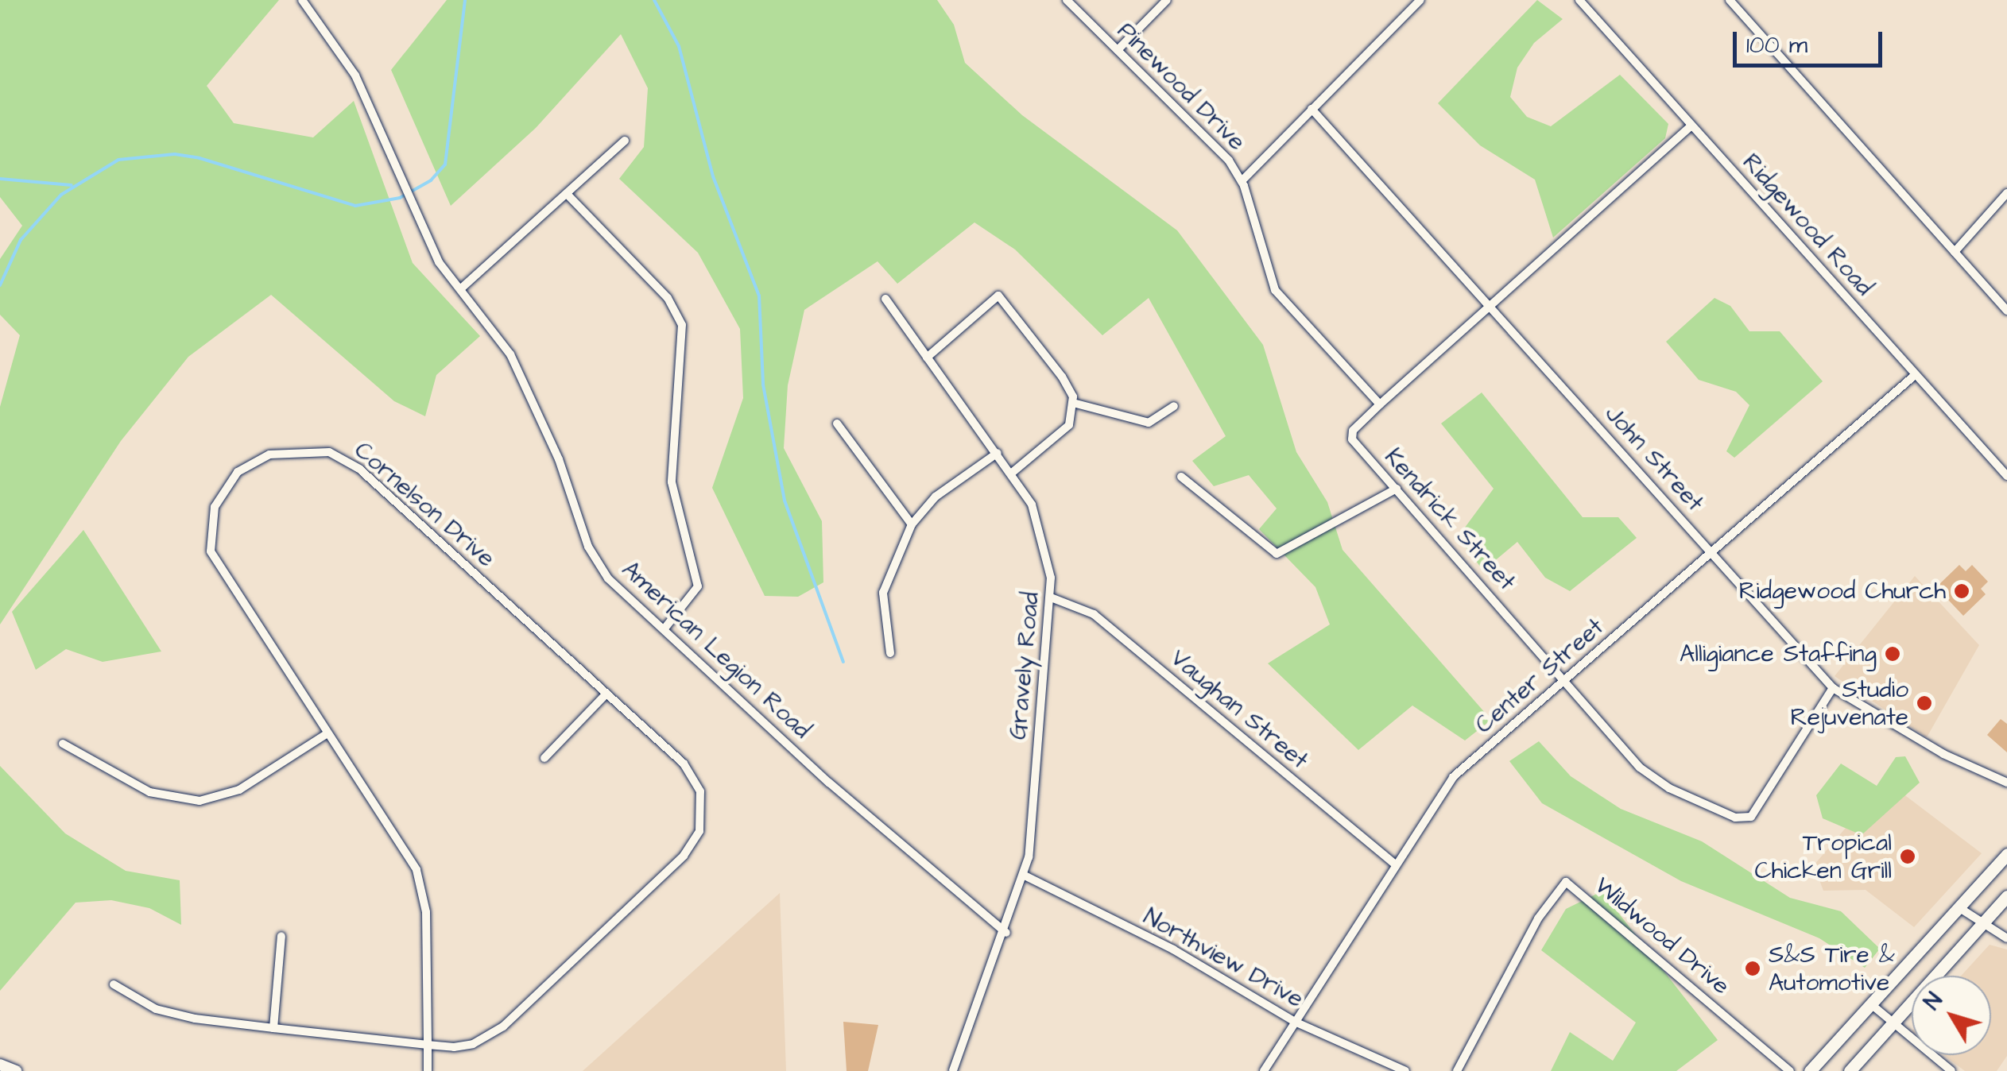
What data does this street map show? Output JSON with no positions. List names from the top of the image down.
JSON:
{
  "streets": {
    "street": [
      "Pinewood Drive",
      "Ridgewood Road",
      "John Street",
      "Cornelson Drive",
      "Kendrick Street",
      "American Legion Road",
      "Gravely Road",
      "Center Street",
      "Vaughan Street",
      "Wildwood Drive",
      "Northview Drive"
    ]
  },
  "crossings": [
    ["Pinewood Drive", "Kendrick Street"],
    ["Ridgewood Road", "Kendrick Street"],
    ["Ridgewood Road", "Center Street"],
    ["John Street", "Kendrick Street"],
    ["John Street", "Center Street"],
    ["Kendrick Street", "Center Street"],
    ["American Legion Road", "Gravely Road"],
    ["Gravely Road", "Vaughan Street"],
    ["Gravely Road", "Northview Drive"],
    ["Center Street", "Vaughan Street"],
    ["Center Street", "Northview Drive"]
  ],
  "places": [
    "Ridgewood Church",
    "Alligiance Staffing",
    "Studio Rejuvenate",
    "Tropical Chicken Grill",
    "S&S Tire & Automotive"
  ],
  "scale_bar": "100 m",
  "north": "top left"
}
